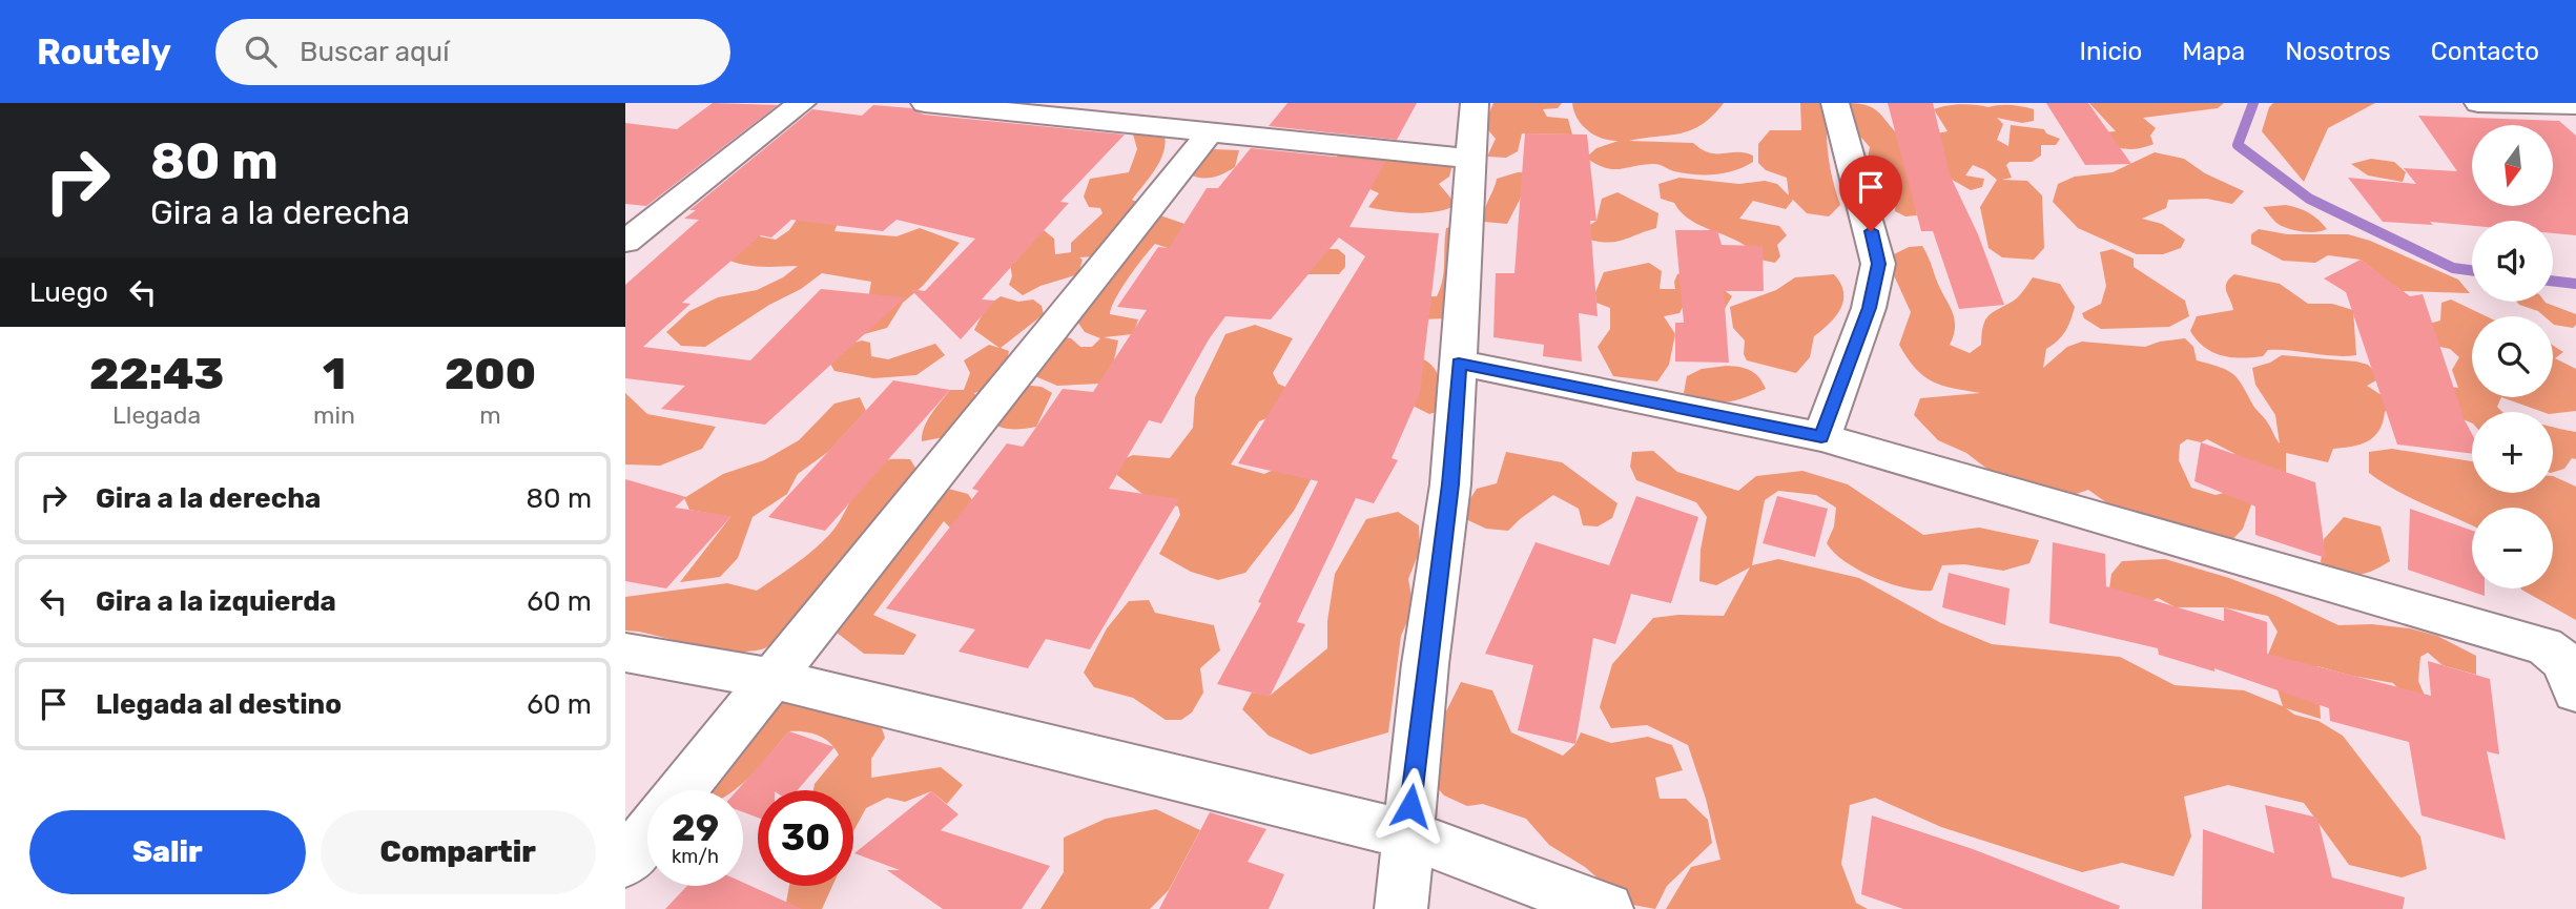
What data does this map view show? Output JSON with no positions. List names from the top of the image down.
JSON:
{
  "north": "bottom",
  "page": {
    "header": "Routely",
    "search": "Buscar aquí",
    "nav": [
      "Inicio",
      "Mapa",
      "Nosotros",
      "Contacto"
    ],
    "turn": ["80 m", "Gira a la derecha"],
    "map_buttons": ["+", "−"],
    "then": "Luego",
    "eta": [
      "22:43",
      "Llegada",
      "1",
      "min",
      "200",
      "m"
    ],
    "list": [
      {
        "name": "Gira a la derecha",
        "value": "80 m"
      },
      {
        "name": "Gira a la izquierda",
        "value": "60 m"
      },
      {
        "name": "Llegada al destino",
        "value": "60 m"
      }
    ],
    "speed": "29 km/h",
    "limit": "30",
    "buttons": ["Salir", "Compartir"]
  }
}
